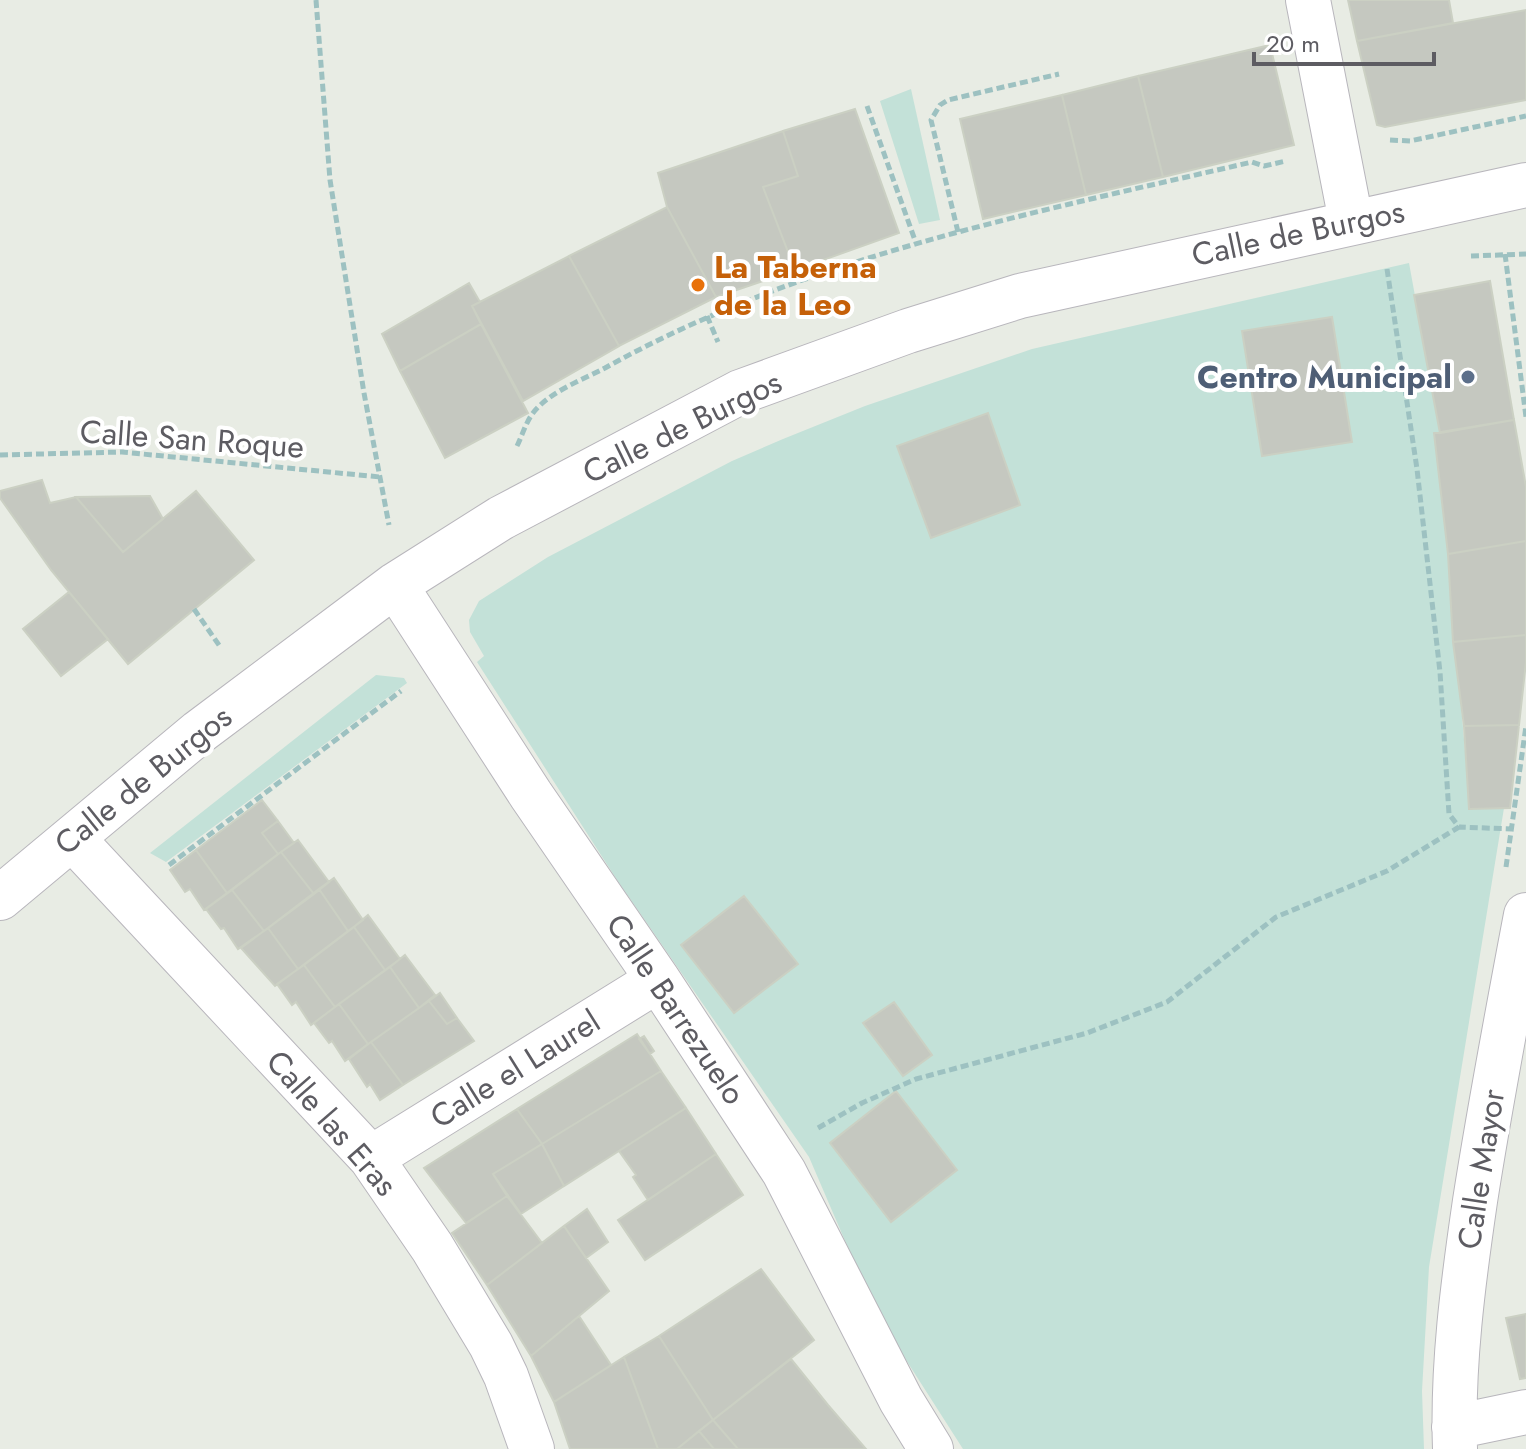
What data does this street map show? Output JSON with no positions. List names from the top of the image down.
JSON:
{
  "streets": {
    "street": [
      "Calle de Burgos",
      "Calle Barrezuelo",
      "Calle el Laurel",
      "Calle las Eras",
      "Calle Mayor"
    ],
    "path": ["Calle San Roque"]
  },
  "crossings": [
    ["Calle de Burgos", "Calle Barrezuelo"],
    ["Calle de Burgos", "Calle las Eras"],
    ["Calle Barrezuelo", "Calle el Laurel"],
    ["Calle el Laurel", "Calle las Eras"]
  ],
  "places": ["La Taberna de la Leo", "Centro Municipal"],
  "scale_bar": "20 m"
}
